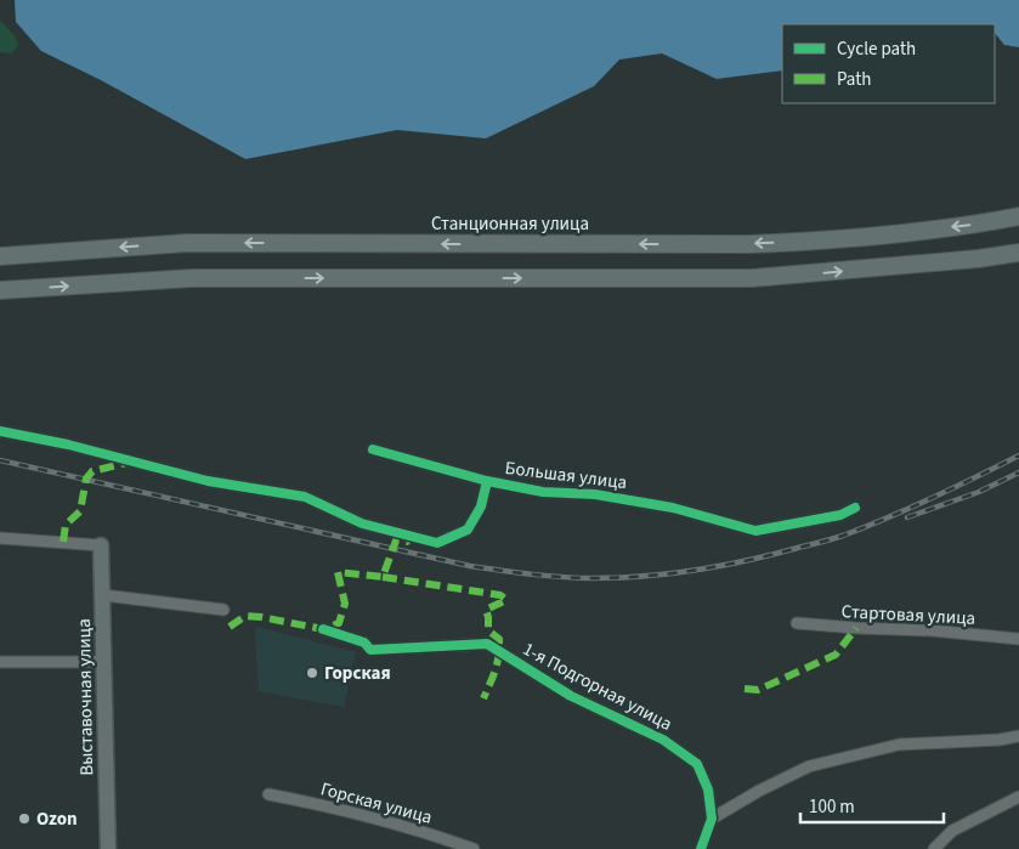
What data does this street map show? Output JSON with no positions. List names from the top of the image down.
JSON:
{
  "streets": {
    "main road": ["Станционная улица"],
    "street": [
      "Большая улица",
      "Стартовая улица",
      "1-я Подгорная улица",
      "Выставочная улица",
      "Горская улица"
    ]
  },
  "places": ["Горская", "Ozon"],
  "legend": ["Cycle path", "Path"],
  "scale_bar": "100 m"
}
